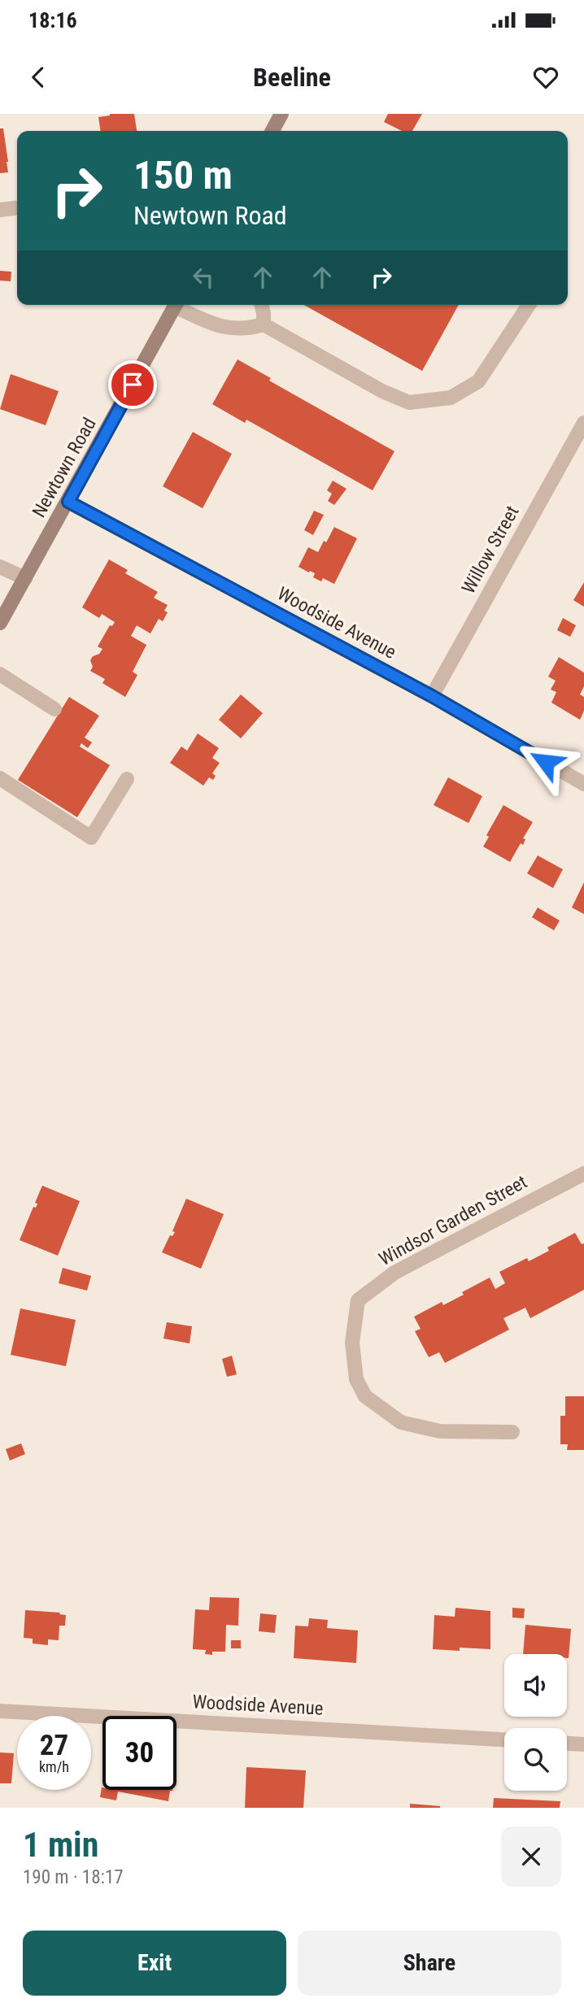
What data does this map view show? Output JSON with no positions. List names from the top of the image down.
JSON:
{
  "streets": {
    "main road": ["Newtown Road"],
    "street": ["Willow Street", "Woodside Avenue", "Windsor Garden Street"]
  },
  "crossings": [
    ["Newtown Road", "Woodside Avenue"],
    ["Willow Street", "Woodside Avenue"]
  ],
  "page": {
    "status": "18:16",
    "header": "Beeline",
    "turn": ["150 m", "Newtown Road"],
    "speed": "27 km/h",
    "limit": "30",
    "heading": ["1 min", "190 m · 18:17"],
    "buttons": ["Exit", "Share"]
  }
}
